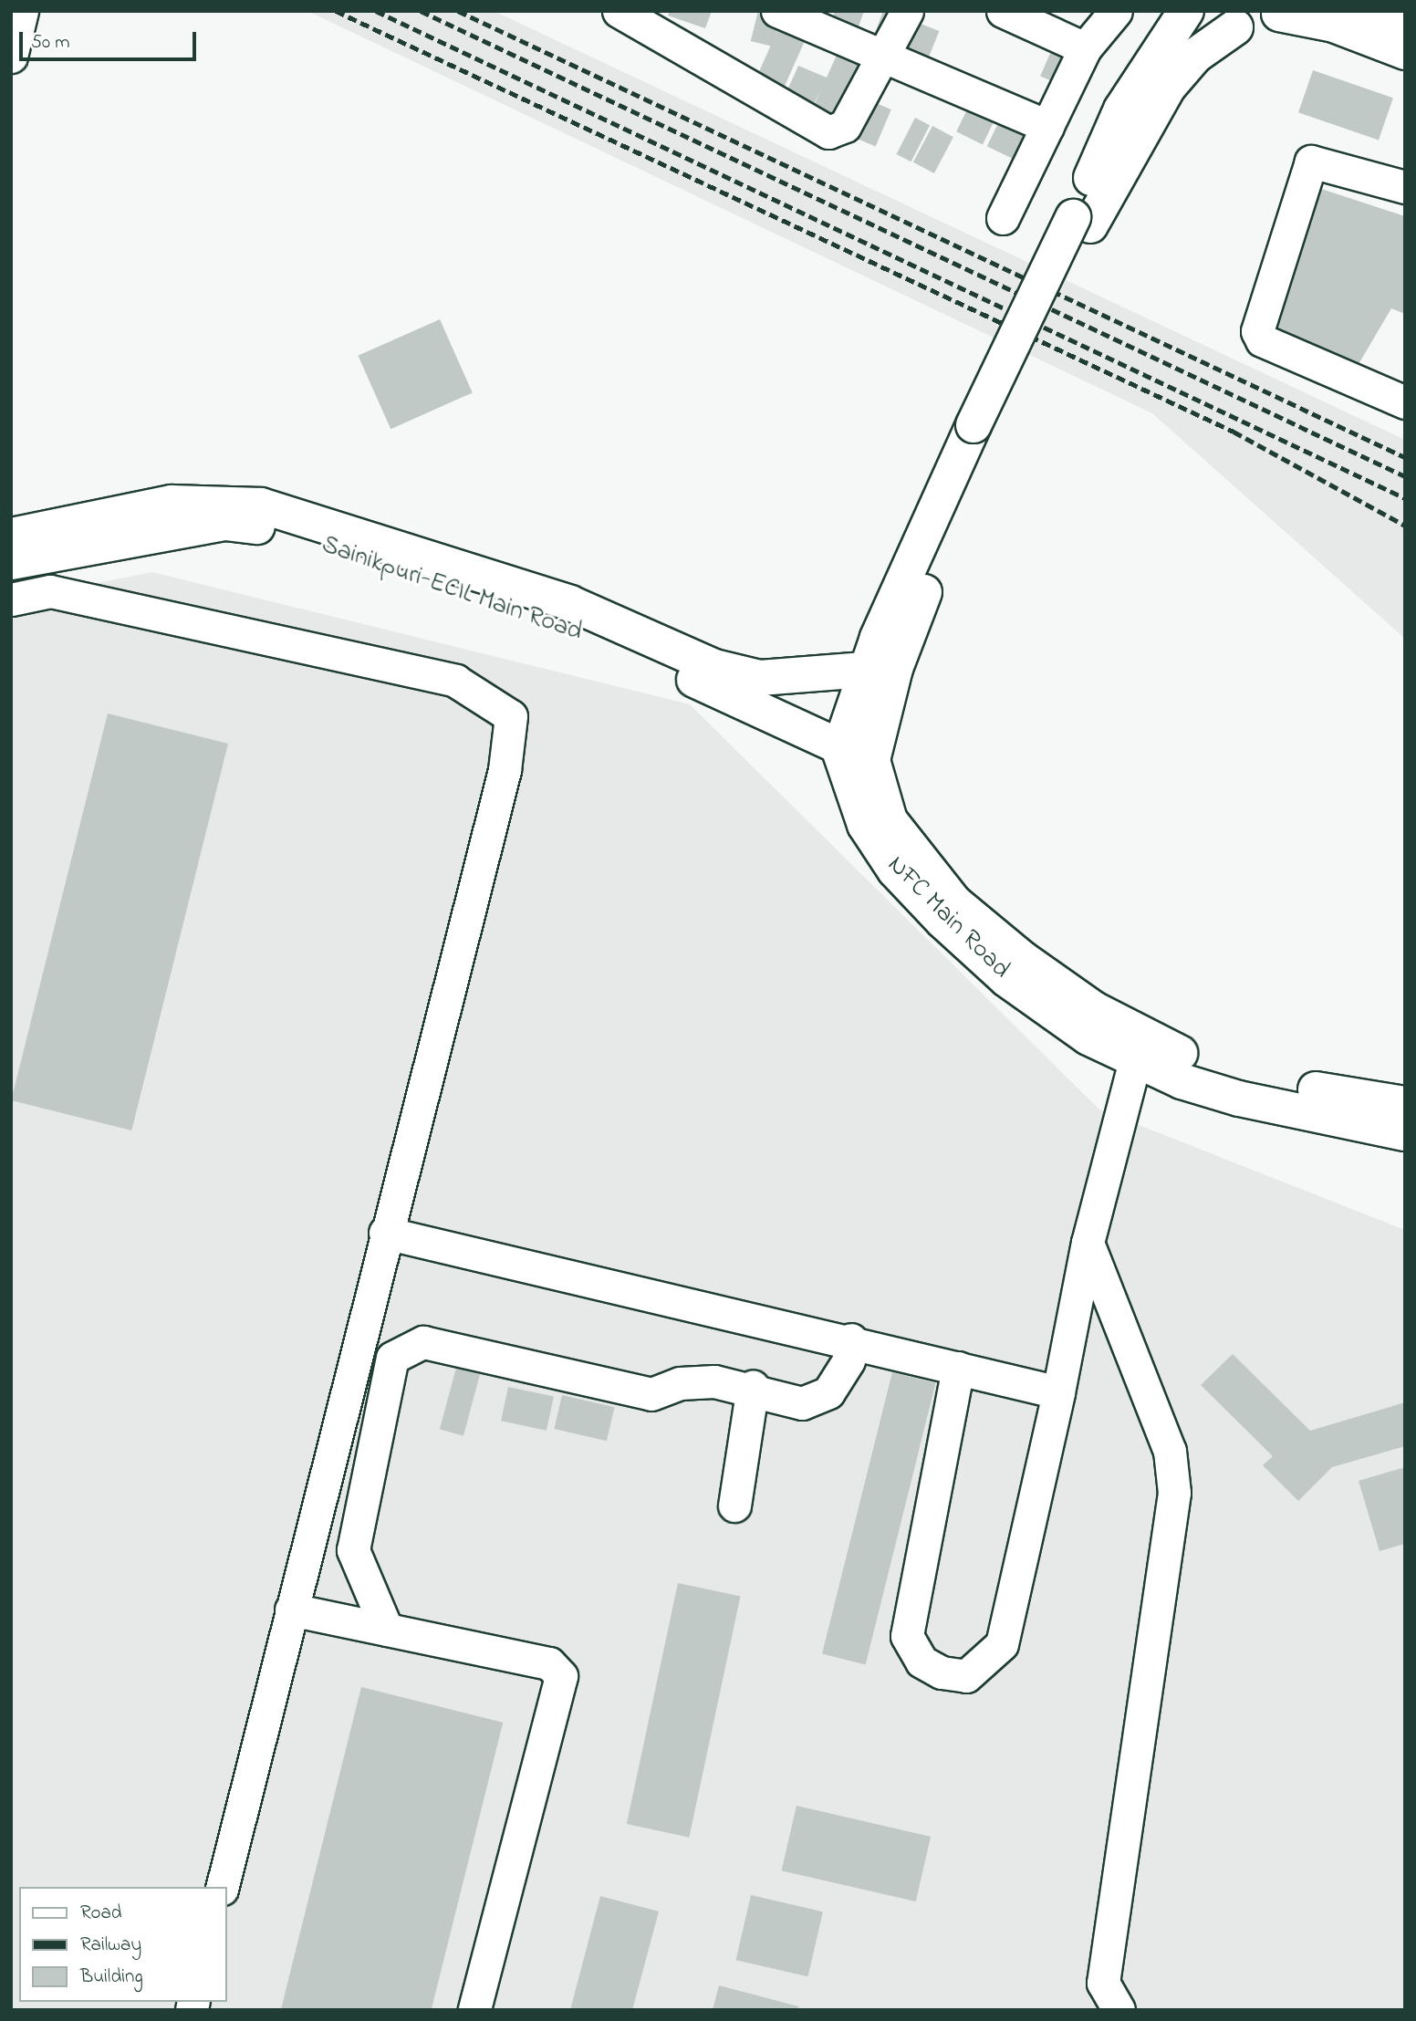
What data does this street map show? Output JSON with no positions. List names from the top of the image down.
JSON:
{
  "streets": {
    "main road": ["Sainikpuri-ECIL Main Road", "NFC Main Road"]
  },
  "crossings": [
    ["Sainikpuri-ECIL Main Road", "NFC Main Road"]
  ],
  "legend": ["Road", "Railway", "Building"],
  "scale_bar": "50 m"
}
